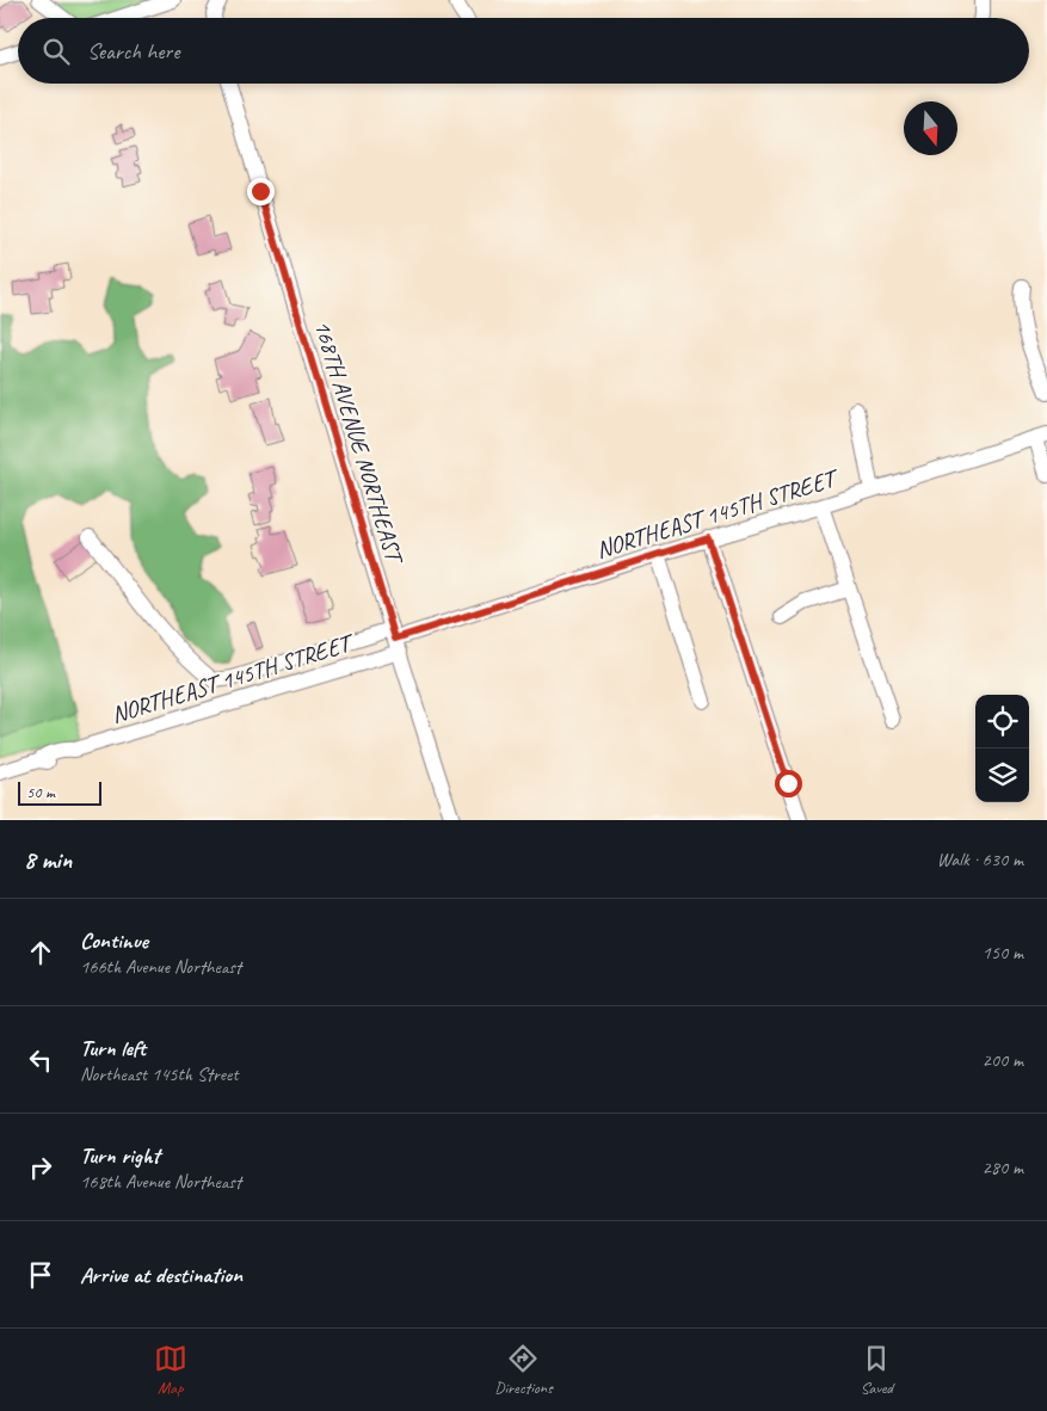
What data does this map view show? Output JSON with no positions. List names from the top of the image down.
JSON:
{
  "streets": {
    "street": ["168TH AVENUE NORTHEAST", "NORTHEAST 145TH STREET"]
  },
  "crossings": [
    ["168TH AVENUE NORTHEAST", "NORTHEAST 145TH STREET"]
  ],
  "scale_bar": "50 m",
  "north": "bottom",
  "page": {
    "search": "Search here",
    "scale": "50 m",
    "heading": ["8 min", "Walk · 630 m"],
    "list": [
      ["Continue", "166th Avenue Northeast", "150 m"],
      ["Turn left", "Northeast 145th Street", "200 m"],
      ["Turn right", "168th Avenue Northeast", "280 m"],
      "Arrive at destination"
    ],
    "nav": ["Map", "Directions", "Saved"]
  }
}
